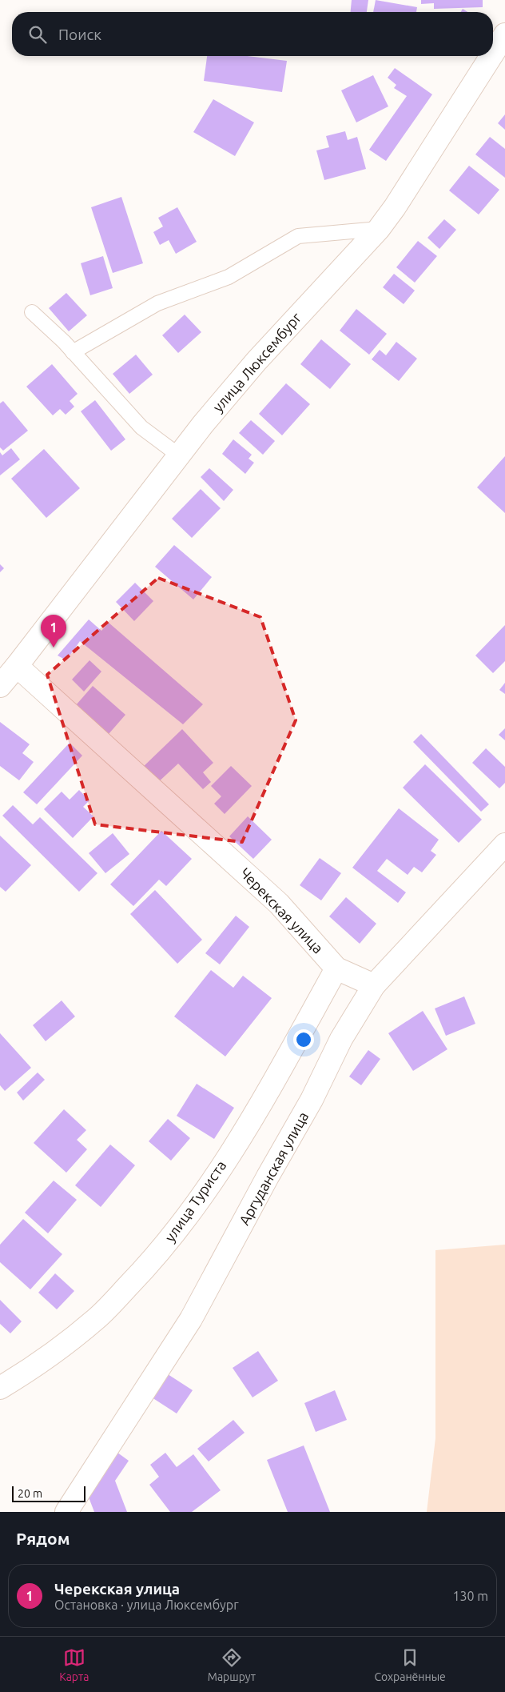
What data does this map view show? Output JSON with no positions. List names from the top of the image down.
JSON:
{
  "streets": {
    "street": [
      "улица Люксембург",
      "Черекская улица",
      "Аргуданская улица",
      "улица Туриста"
    ]
  },
  "crossings": [
    ["улица Люксембург", "Черекская улица"],
    ["Черекская улица", "Аргуданская улица"],
    ["Черекская улица", "улица Туриста"]
  ],
  "scale_bar": "20 m",
  "page": {
    "search": "Поиск",
    "pins": "1",
    "scale": "20 m",
    "heading": "Рядом",
    "list": [
      {
        "mark": "1",
        "name": "Черекская улица",
        "note": "Остановка · улица Люксембург",
        "value": "130 m"
      }
    ],
    "nav": ["Карта", "Маршрут", "Сохранённые"]
  }
}
